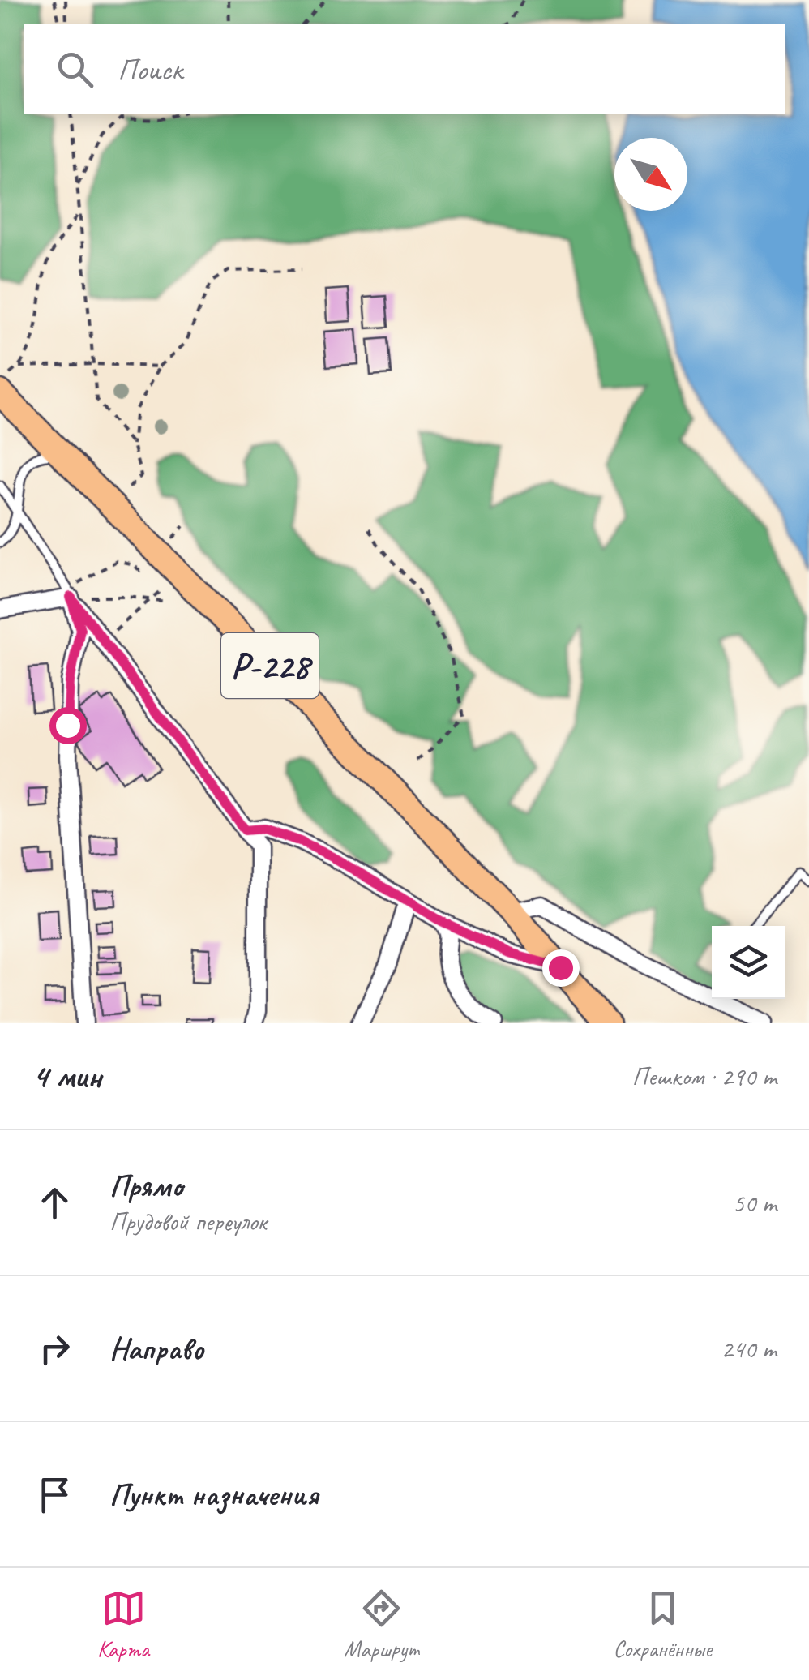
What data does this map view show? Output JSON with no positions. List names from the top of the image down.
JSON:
{
  "streets": {
    "main road": ["Р-228"]
  },
  "north": "bottom right",
  "page": {
    "search": "Поиск",
    "heading": ["4 мин", "Пешком · 290 m"],
    "list": [
      ["Прямо", "Прудовой переулок", "50 m"],
      ["Направо", "240 m"],
      "Пункт назначения"
    ],
    "nav": ["Карта", "Маршрут", "Сохранённые"]
  }
}
